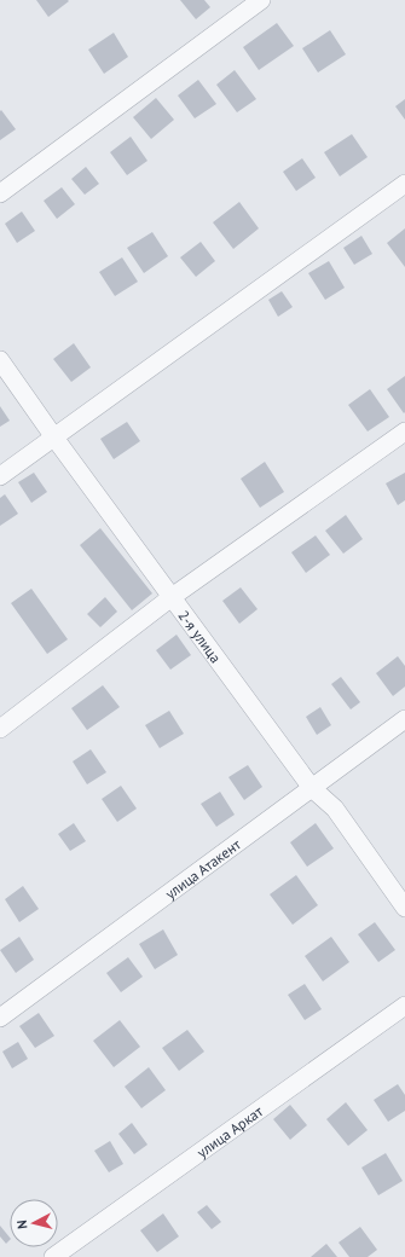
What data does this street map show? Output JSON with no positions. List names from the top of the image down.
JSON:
{
  "streets": {
    "street": ["2-я улица", "улица Атакент", "улица Аркат"]
  },
  "crossings": [
    ["2-я улица", "улица Атакент"]
  ],
  "north": "left"
}
